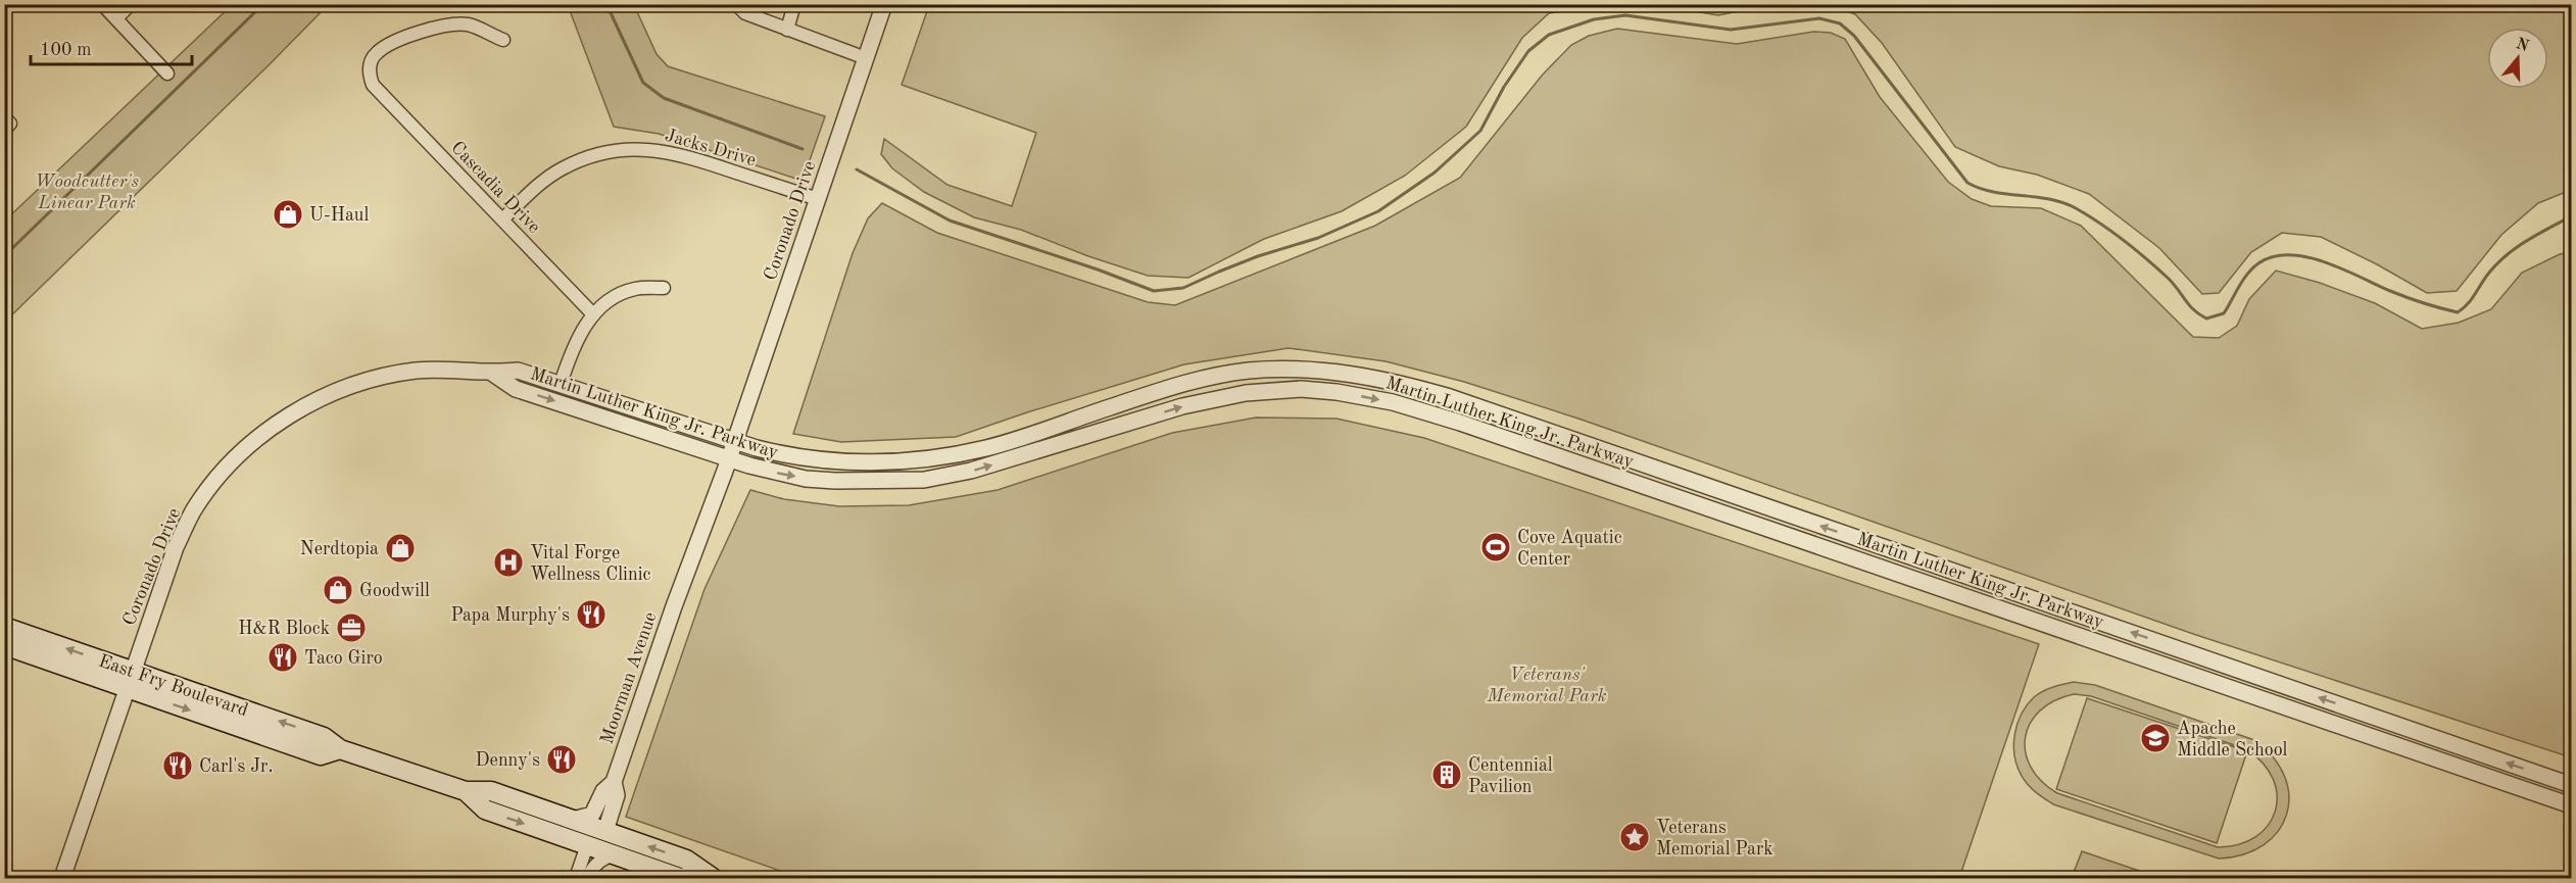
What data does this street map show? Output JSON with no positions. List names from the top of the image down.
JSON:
{
  "streets": {
    "main road": ["East Fry Boulevard"],
    "street": [
      "Jacks Drive",
      "Cascadia Drive",
      "Coronado Drive",
      "Martin Luther King Jr. Parkway",
      "Moorman Avenue"
    ]
  },
  "crossings": [
    ["Jacks Drive", "Cascadia Drive"],
    ["Jacks Drive", "Coronado Drive"],
    ["Coronado Drive", "Martin Luther King Jr. Parkway"],
    ["Coronado Drive", "Moorman Avenue"],
    ["Coronado Drive", "East Fry Boulevard"],
    ["Martin Luther King Jr. Parkway", "Moorman Avenue"],
    ["Moorman Avenue", "East Fry Boulevard"]
  ],
  "parks": ["Woodcutter's Linear Park", "Veterans' Memorial Park"],
  "places": {
    "shop": ["U-Haul", "Nerdtopia", "Goodwill"],
    "sports": ["Cove Aquatic Center"],
    "hospital": ["Vital Forge Wellness Clinic"],
    "restaurant": [
      "Papa Murphy's",
      "Taco Giro",
      "Denny's",
      "Carl's Jr."
    ],
    "office": ["H&R Block"],
    "school or university": ["Apache Middle School"],
    "building": ["Centennial Pavilion"],
    "place": ["Veterans Memorial Park"]
  },
  "scale_bar": "100 m",
  "north": "top"
}
